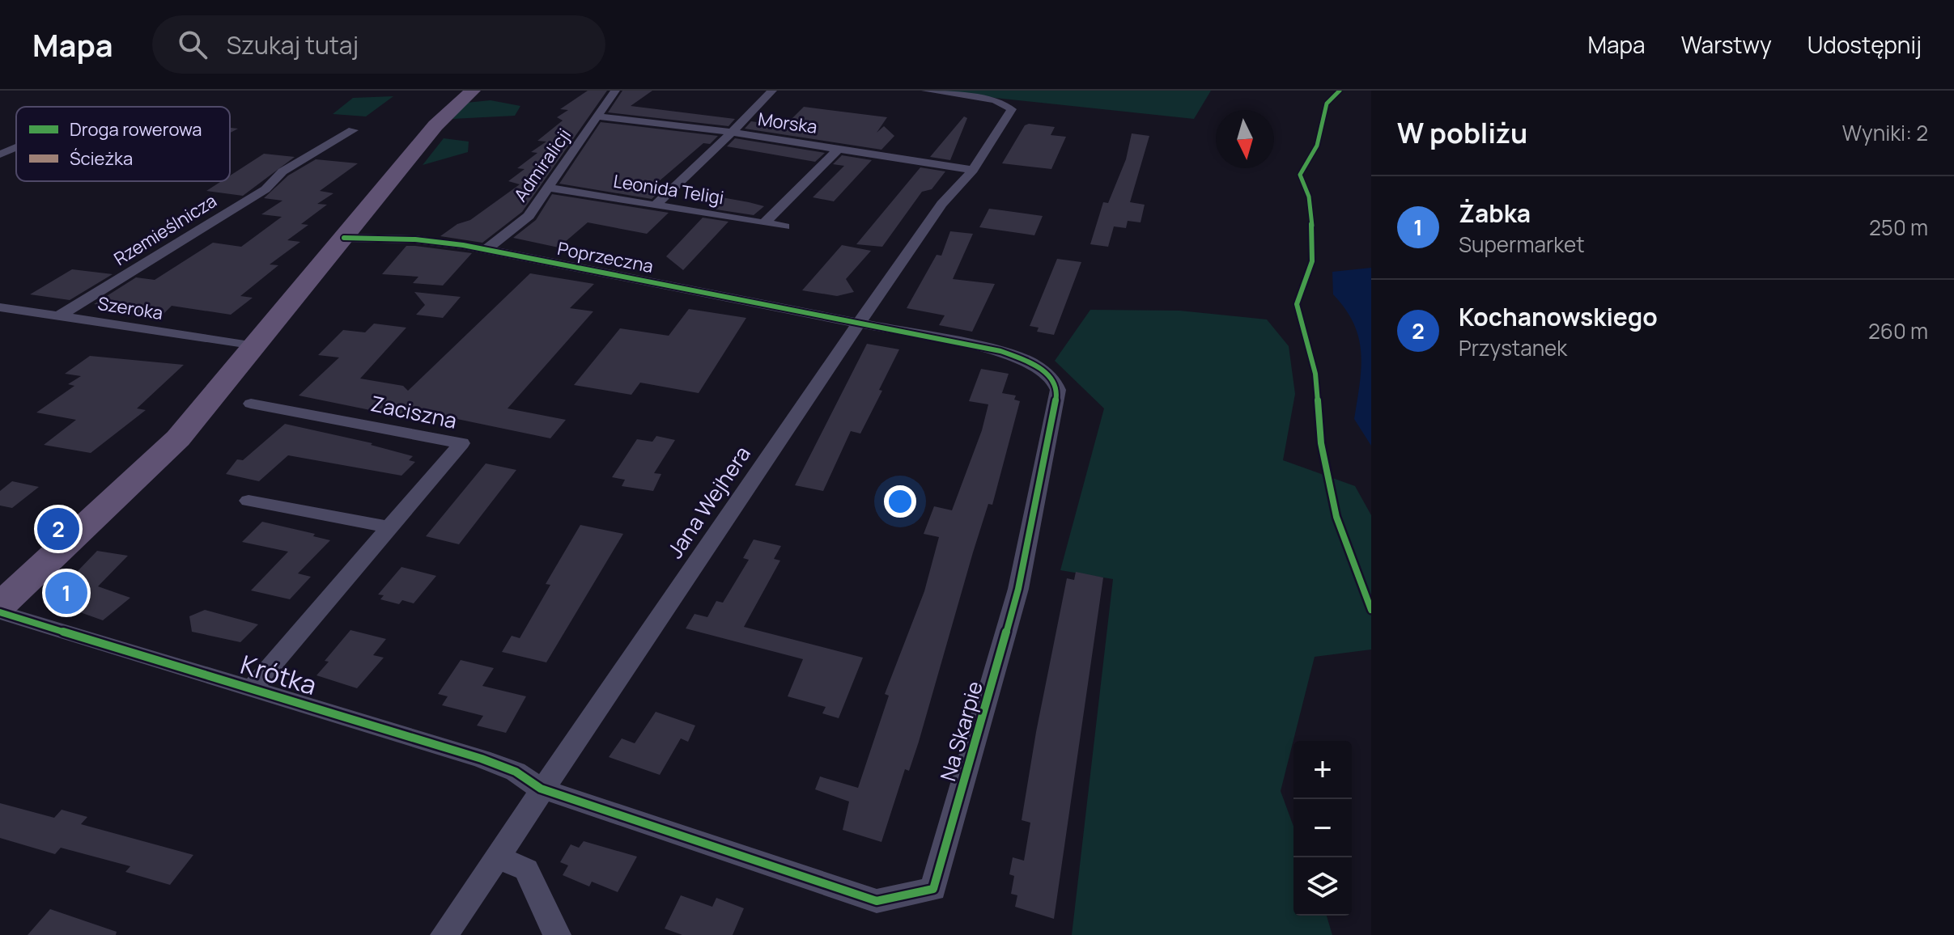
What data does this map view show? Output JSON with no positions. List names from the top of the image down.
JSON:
{
  "streets": {
    "street": [
      "Morska",
      "Admiralicji",
      "Leonida Teligi",
      "Rzemieślnicza",
      "Poprzeczna",
      "Szeroka",
      "Zaciszna",
      "Jana Wejhera",
      "Krótka",
      "Na Skarpie"
    ]
  },
  "crossings": [
    ["Morska", "Admiralicji"],
    ["Morska", "Jana Wejhera"],
    ["Admiralicji", "Leonida Teligi"],
    ["Admiralicji", "Poprzeczna"],
    ["Rzemieślnicza", "Szeroka"],
    ["Poprzeczna", "Jana Wejhera"],
    ["Poprzeczna", "Na Skarpie"],
    ["Zaciszna", "Krótka"],
    ["Jana Wejhera", "Krótka"],
    ["Jana Wejhera", "Na Skarpie"],
    ["Krótka", "Na Skarpie"]
  ],
  "legend": ["Droga rowerowa", "Ścieżka"],
  "north": "bottom",
  "page": {
    "header": "Mapa",
    "search": "Szukaj tutaj",
    "nav": ["Mapa", "Warstwy", "Udostępnij"],
    "heading": ["W pobliżu", "Wyniki: 2"],
    "list": [
      {
        "mark": "1",
        "name": "Żabka",
        "note": "Supermarket",
        "value": "250 m"
      },
      {
        "mark": "2",
        "name": "Kochanowskiego",
        "note": "Przystanek",
        "value": "260 m"
      }
    ],
    "pins": ["2", "1"],
    "map_buttons": ["+", "−"]
  }
}
